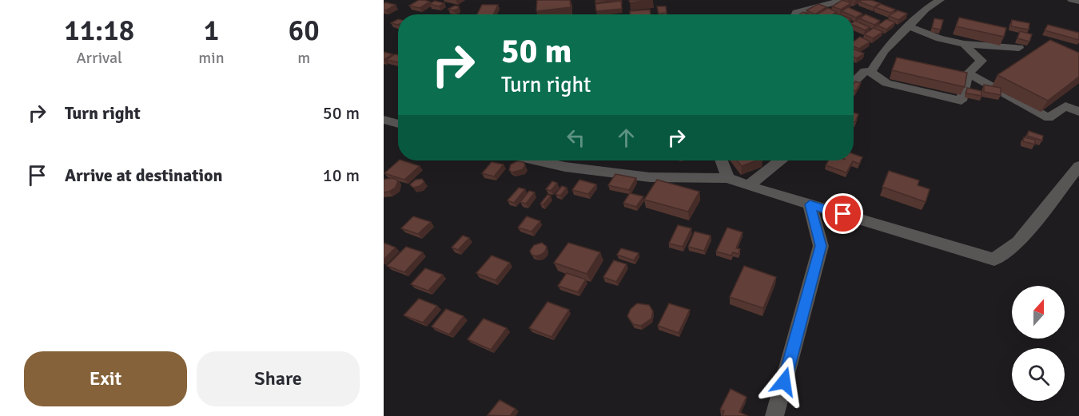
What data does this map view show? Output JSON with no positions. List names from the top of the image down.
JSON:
{
  "north": "top",
  "page": {
    "eta": [
      "11:18",
      "Arrival",
      "1",
      "min",
      "60",
      "m"
    ],
    "turn": ["50 m", "Turn right"],
    "list": [
      {
        "name": "Turn right",
        "value": "50 m"
      },
      {
        "name": "Arrive at destination",
        "value": "10 m"
      }
    ],
    "buttons": ["Exit", "Share"]
  }
}
